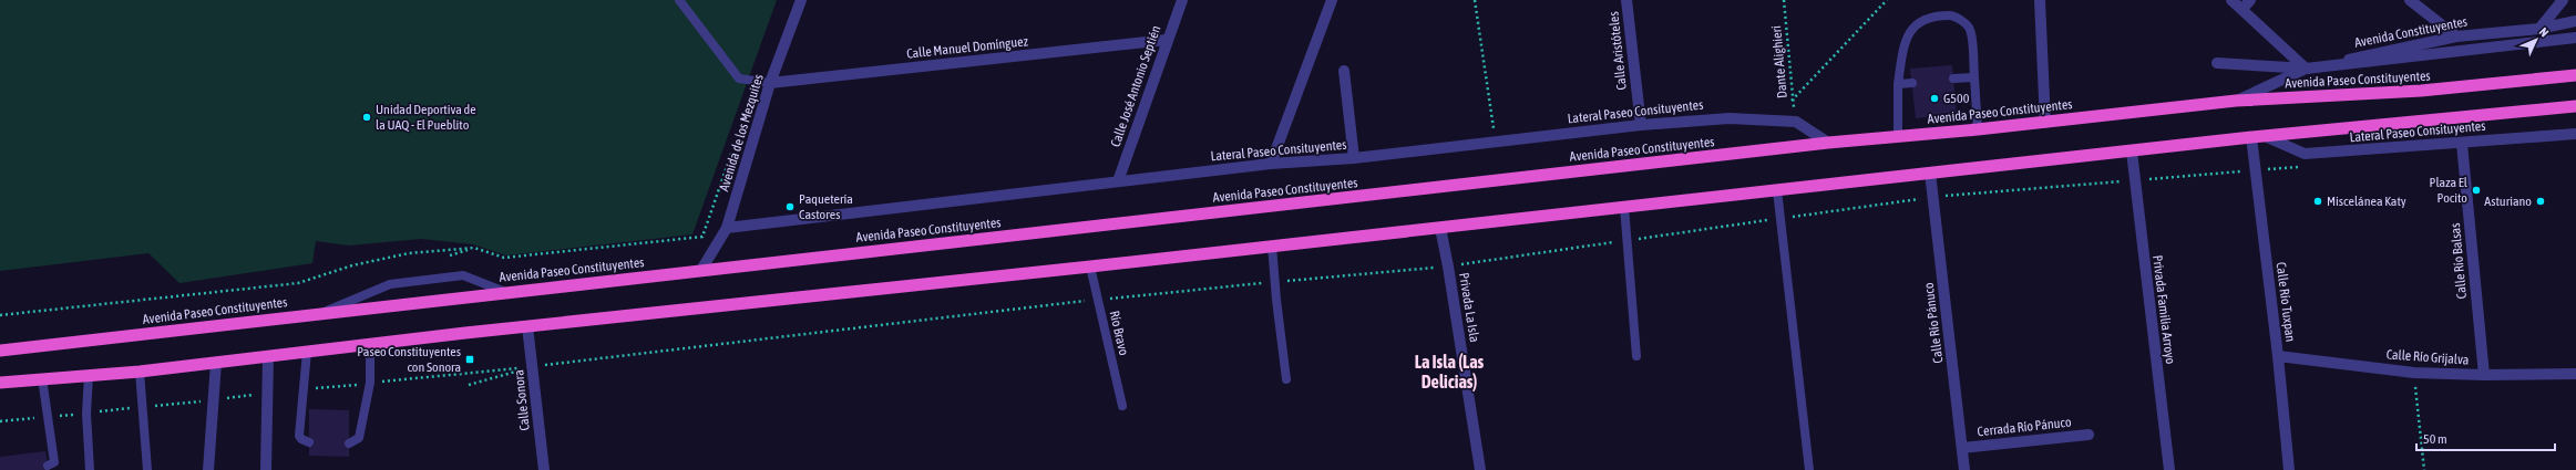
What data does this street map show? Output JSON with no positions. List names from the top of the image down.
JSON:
{
  "streets": {
    "highway": ["Avenida Paseo Constituyentes"],
    "street": [
      "Avenida Constituyentes",
      "Calle Manuel Domínguez",
      "Calle Aristóteles",
      "Calle José Antonio Septién",
      "Lateral Paseo Consituyentes",
      "Avenida de los Mezquites",
      "Calle Río Balsas",
      "Calle Río Tuxpan",
      "Privada La Isla",
      "Privada Familia Arroyo",
      "Calle Río Pánuco",
      "Calle Río Grijalva",
      "Calle Sonora",
      "Cerrada Río Pánuco"
    ],
    "lane": ["Río Bravo"],
    "path": ["Dante Alighieri"]
  },
  "crossings": [
    ["Avenida Constituyentes", "Avenida Paseo Constituyentes"],
    ["Calle Manuel Domínguez", "Calle José Antonio Septién"],
    ["Calle Manuel Domínguez", "Avenida de los Mezquites"],
    ["Calle Aristóteles", "Lateral Paseo Consituyentes"],
    ["Dante Alighieri", "Lateral Paseo Consituyentes"],
    ["Avenida Paseo Constituyentes", "Lateral Paseo Consituyentes"],
    ["Avenida Paseo Constituyentes", "Avenida de los Mezquites"],
    ["Calle José Antonio Septién", "Lateral Paseo Consituyentes"],
    ["Lateral Paseo Consituyentes", "Avenida de los Mezquites"],
    ["Lateral Paseo Consituyentes", "Calle Río Balsas"],
    ["Calle Río Balsas", "Calle Río Grijalva"],
    ["Calle Río Tuxpan", "Calle Río Grijalva"],
    ["Calle Río Pánuco", "Cerrada Río Pánuco"]
  ],
  "districts": ["La Isla (Las Delicias)"],
  "places": {
    "other": [
      "G500",
      "Unidad Deportiva de la UAQ - El Pueblito",
      "Plaza El Pocito",
      "Miscelánea Katy",
      "Asturiano",
      "Paquetería Castores"
    ],
    "transit": ["Paseo Constituyentes con Sonora"]
  },
  "scale_bar": "50 m",
  "north": "top right"
}
